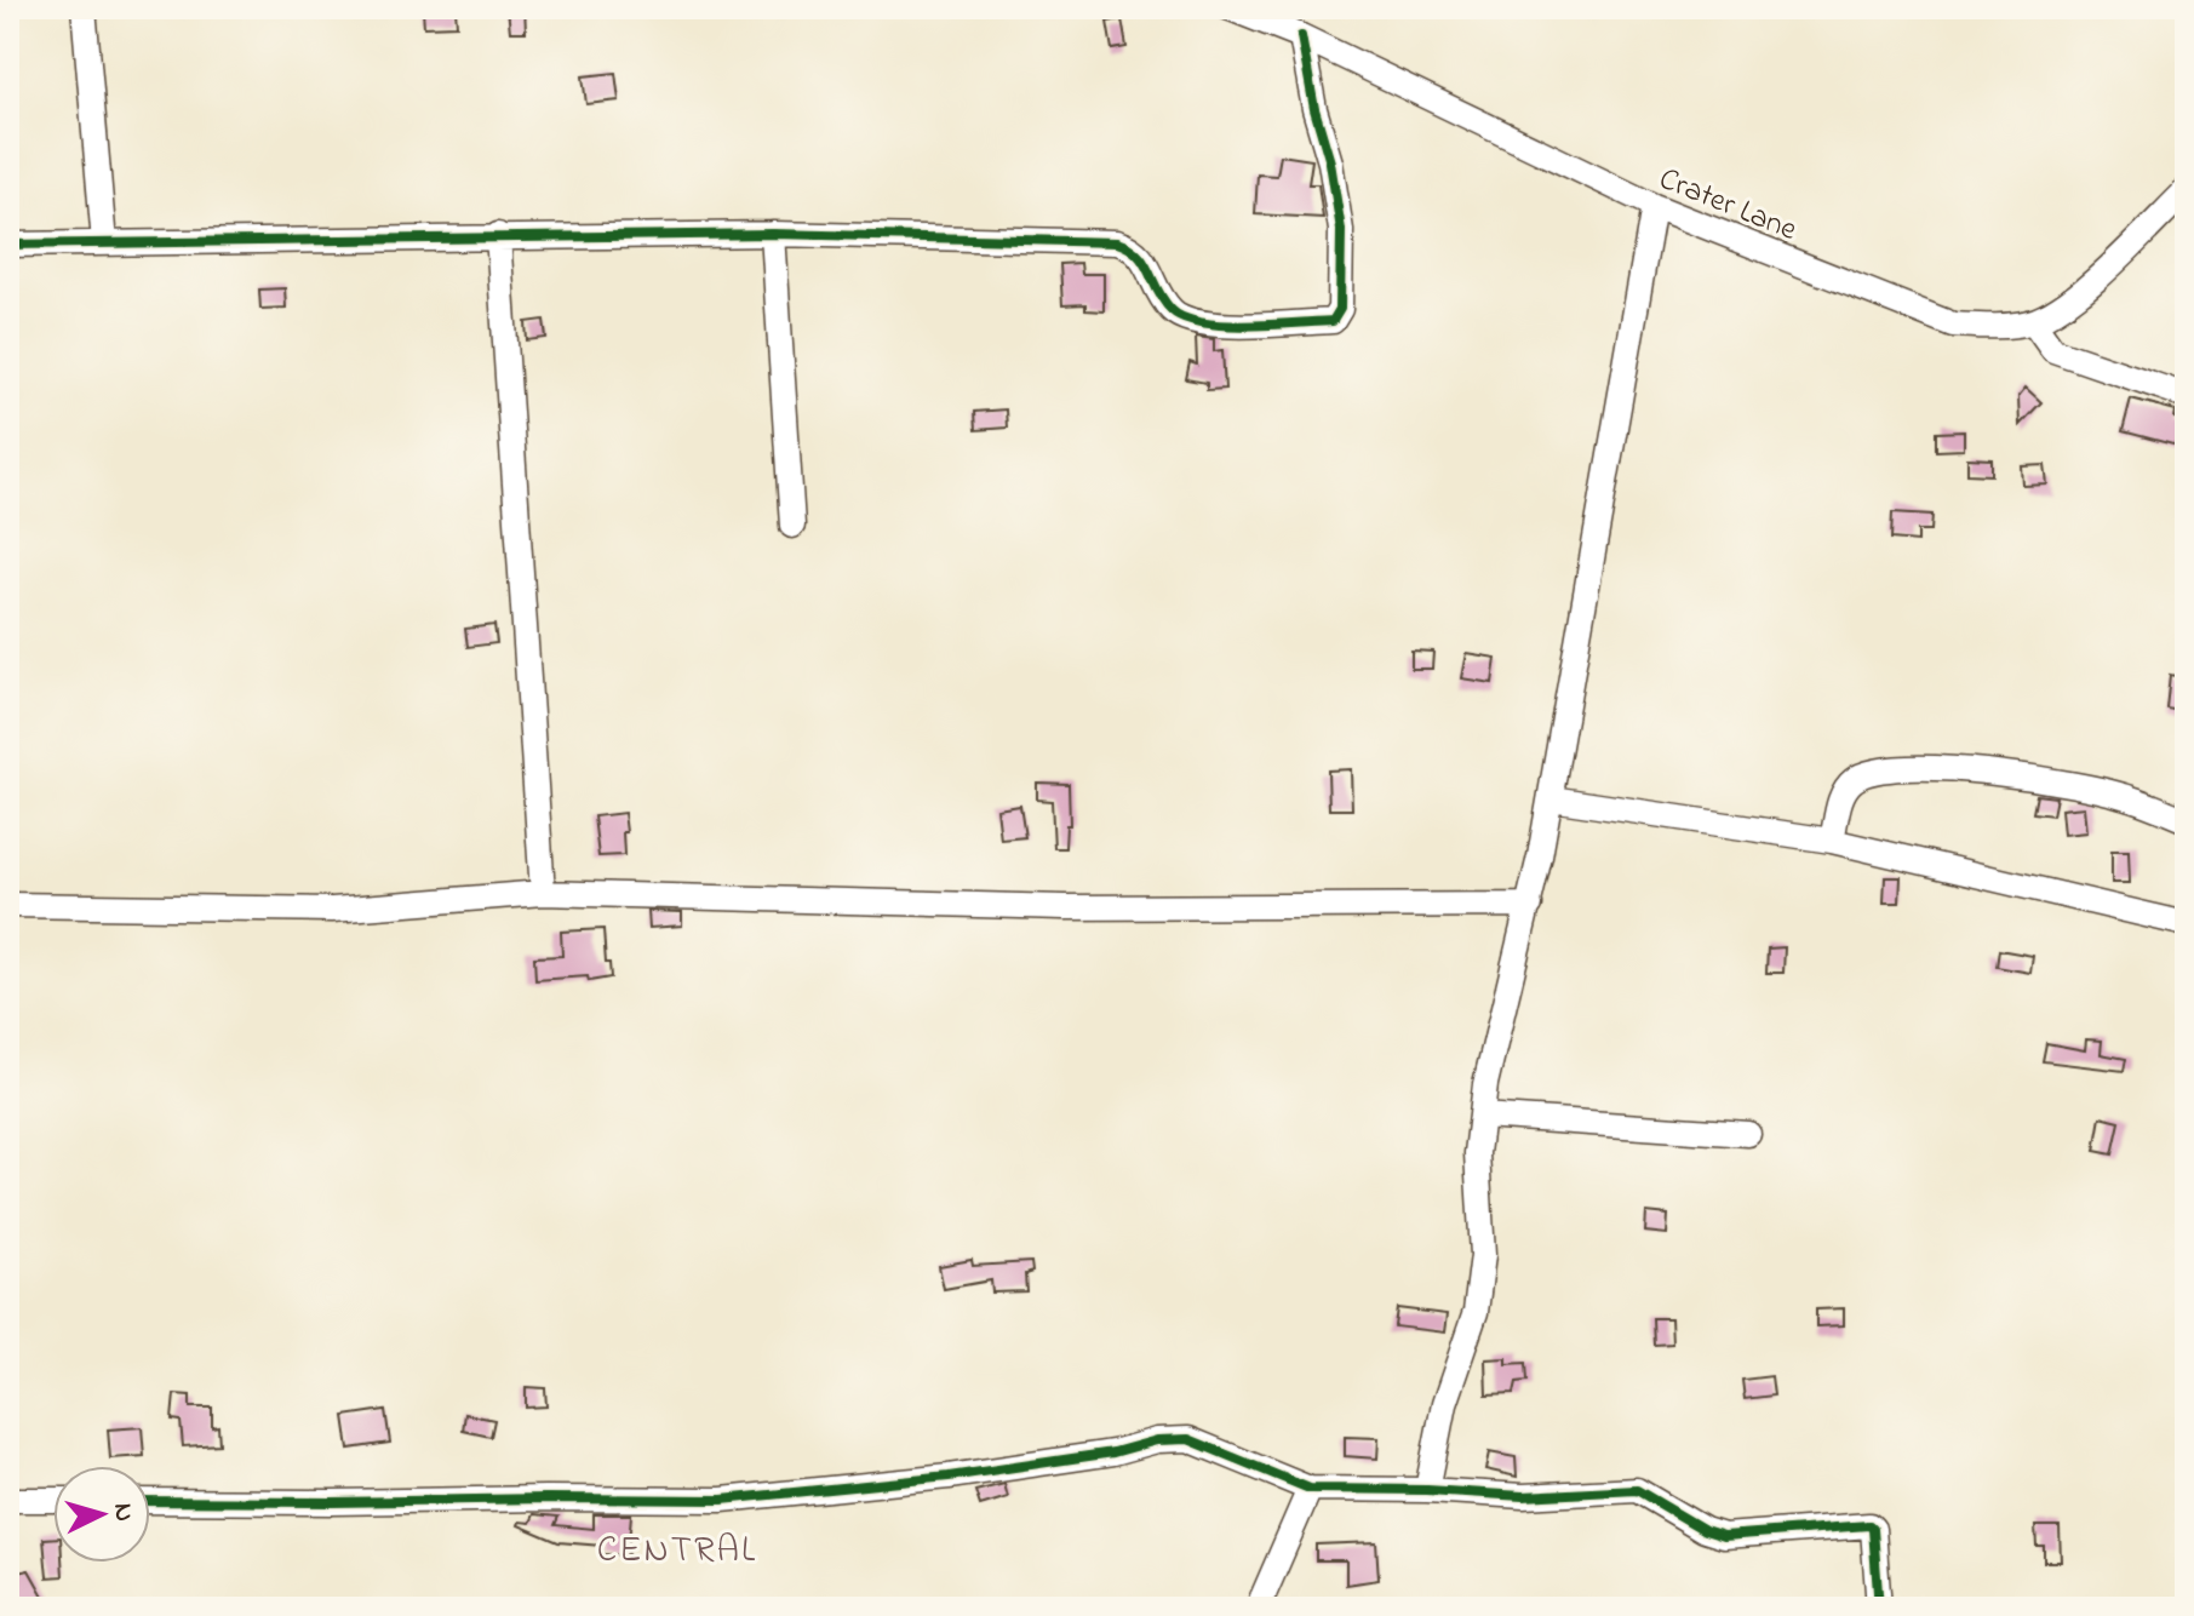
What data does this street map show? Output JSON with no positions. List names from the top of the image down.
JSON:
{
  "streets": {
    "street": ["Crater Lane"]
  },
  "districts": ["CENTRAL"],
  "north": "right"
}
